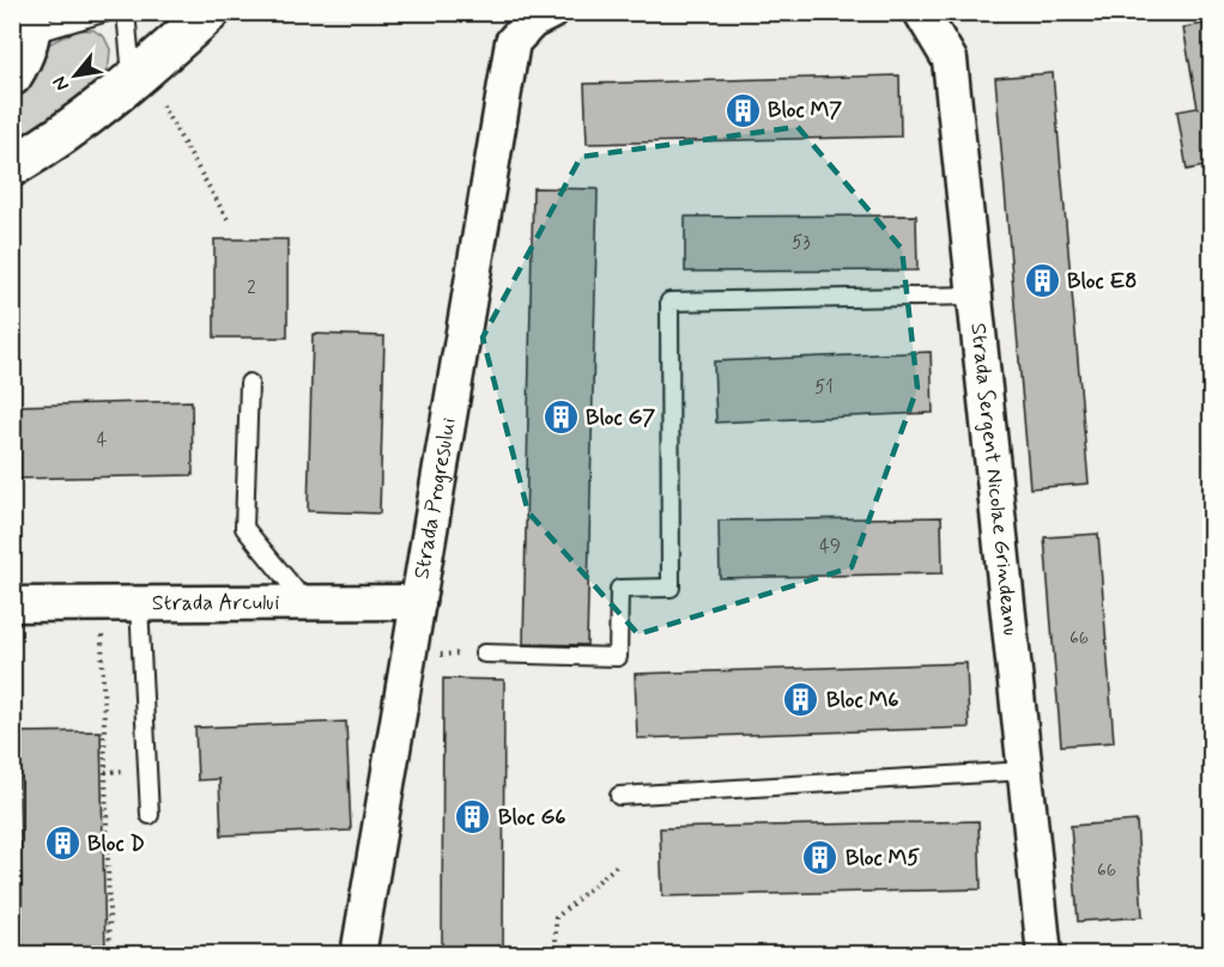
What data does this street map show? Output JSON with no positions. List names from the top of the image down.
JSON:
{
  "streets": {
    "street": ["Strada Sergent Nicolae Grindeanu", "Strada Progresului", "Strada Arcului"]
  },
  "crossings": [
    ["Strada Progresului", "Strada Arcului"]
  ],
  "places": {
    "building": [
      "Bloc M7",
      "Bloc E8",
      "Bloc G7",
      "Bloc M6",
      "Bloc G6",
      "Bloc D",
      "Bloc M5"
    ]
  },
  "house_numbers": [
    "53",
    "2",
    "51",
    "4",
    "49",
    "66",
    "66"
  ],
  "north": "bottom left"
}
